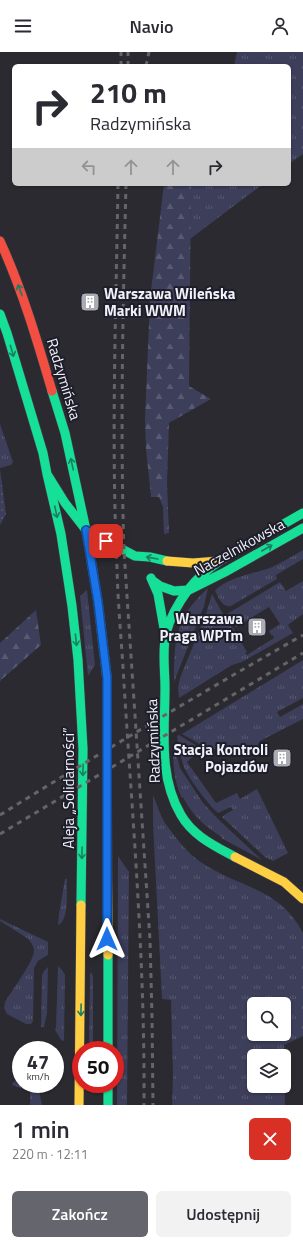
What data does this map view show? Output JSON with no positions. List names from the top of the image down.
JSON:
{
  "streets": {
    "main road": ["Radzymińska", "Naczelnikowska", "Aleja „Solidarności”"]
  },
  "crossings": [
    ["Radzymińska", "Naczelnikowska"]
  ],
  "places": {
    "building": ["Warszawa Wileńska Marki WWM", "Warszawa Praga WPTm", "Stacja Kontroli Pojazdów"]
  },
  "page": {
    "header": "Navio",
    "turn": ["210 m", "Radzymińska"],
    "speed": "47 km/h",
    "limit": "50",
    "heading": ["1 min", "220 m · 12:11"],
    "buttons": ["Zakończ", "Udostępnij"]
  }
}
